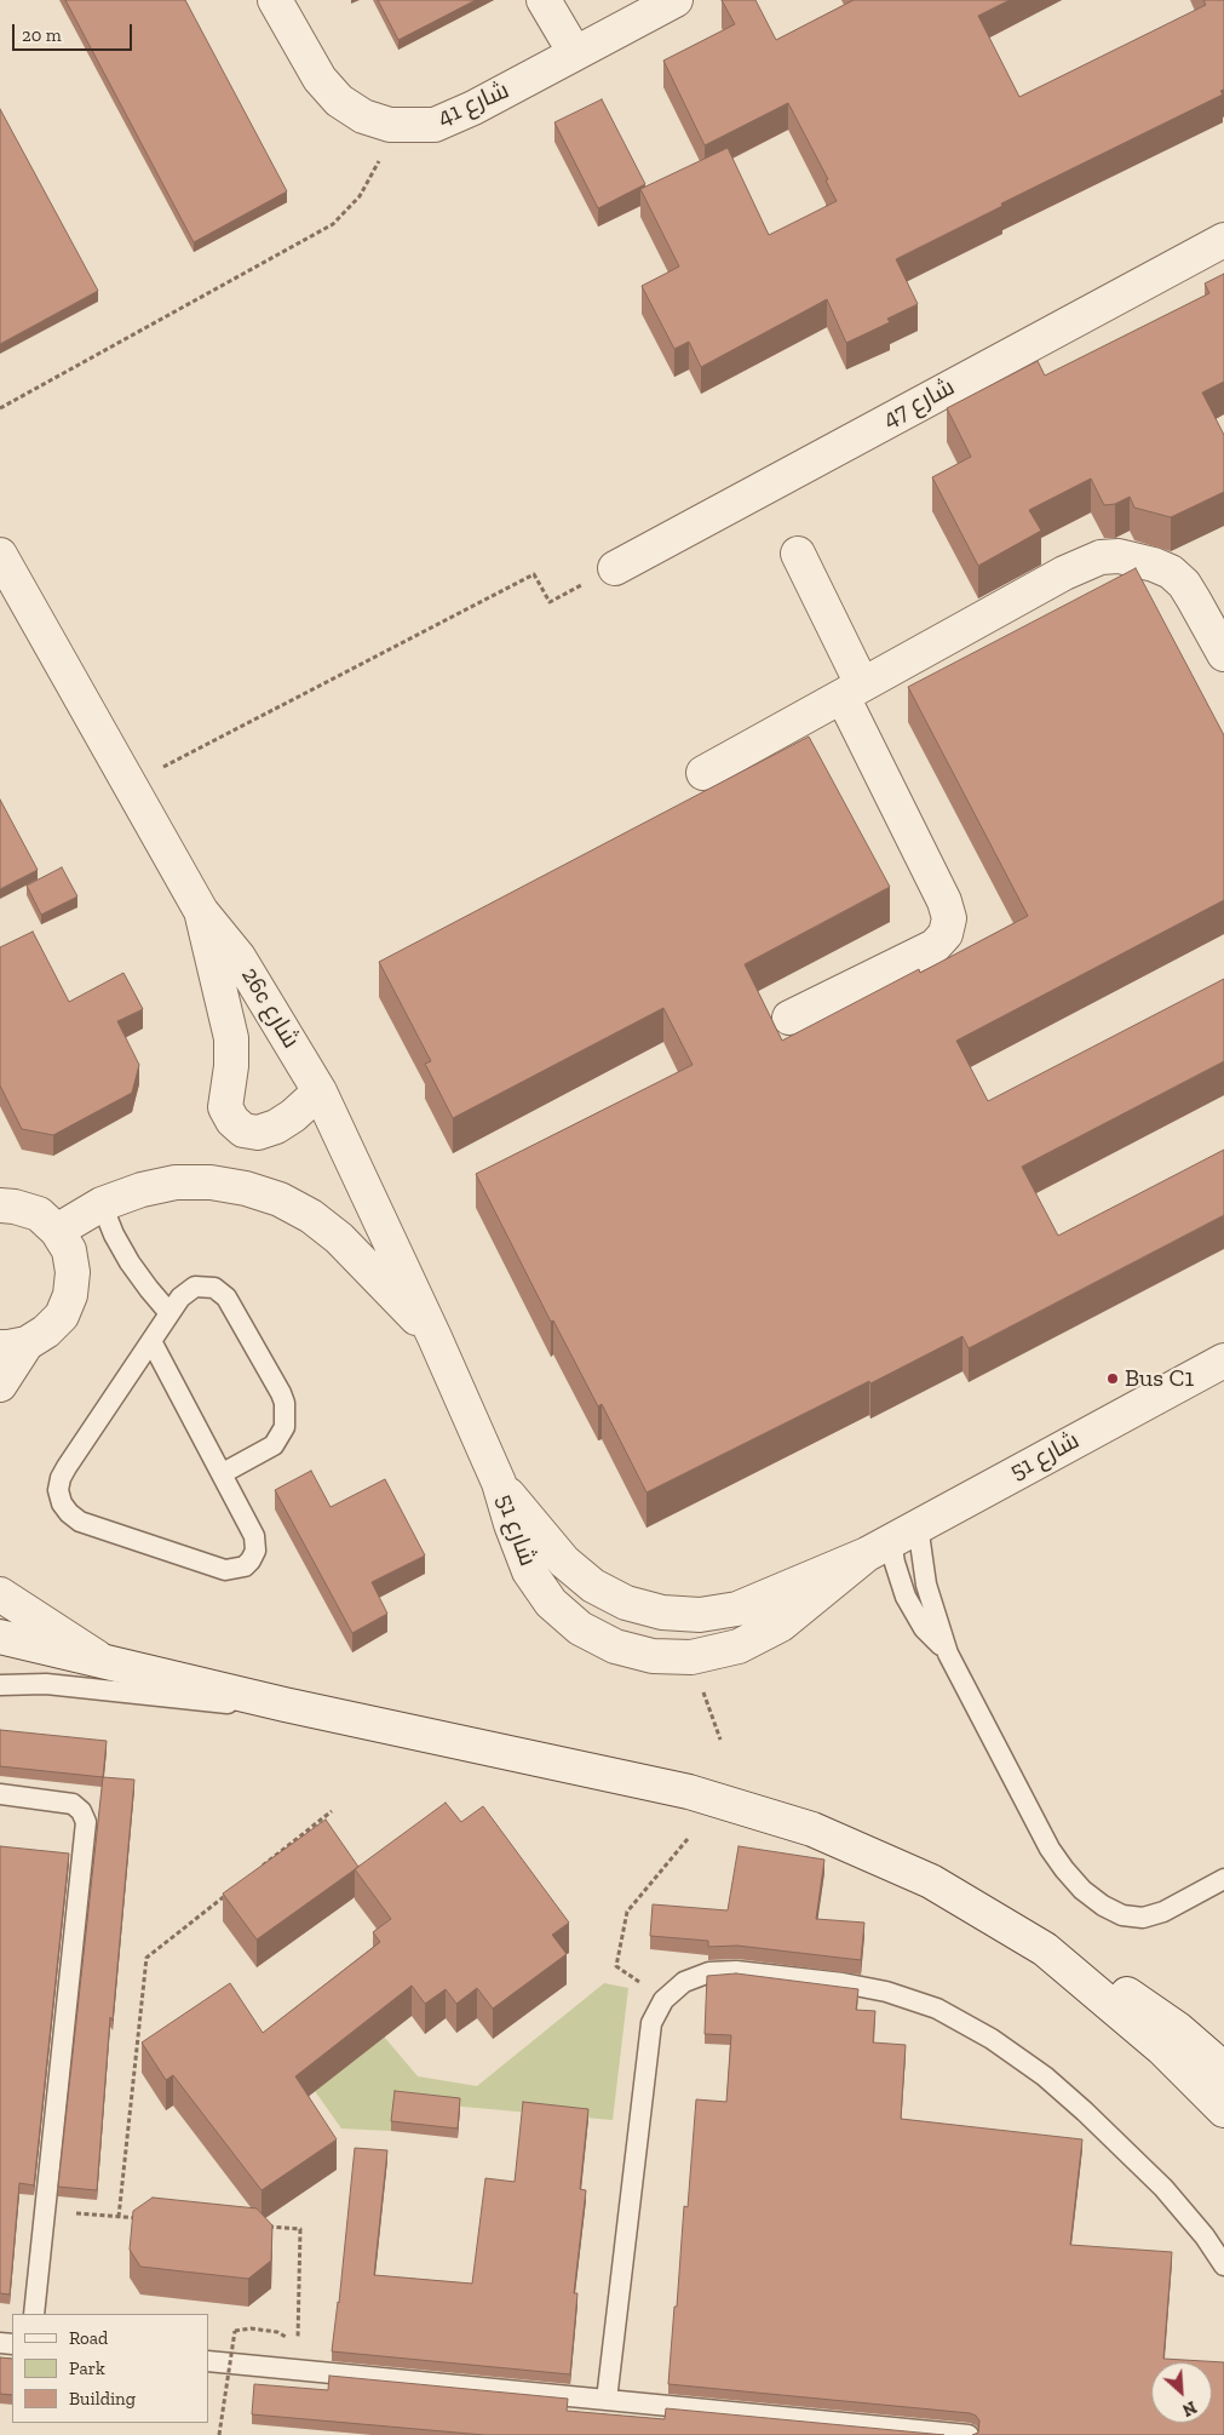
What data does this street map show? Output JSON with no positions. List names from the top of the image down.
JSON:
{
  "streets": {
    "street": [
      "شارع 41",
      "شارع 47",
      "26c شارع",
      "شارع 51"
    ]
  },
  "crossings": [
    ["26c شارع", "شارع 51"]
  ],
  "places": ["Bus C1"],
  "legend": ["Road", "Park", "Building"],
  "scale_bar": "20 m",
  "north": "bottom right"
}
